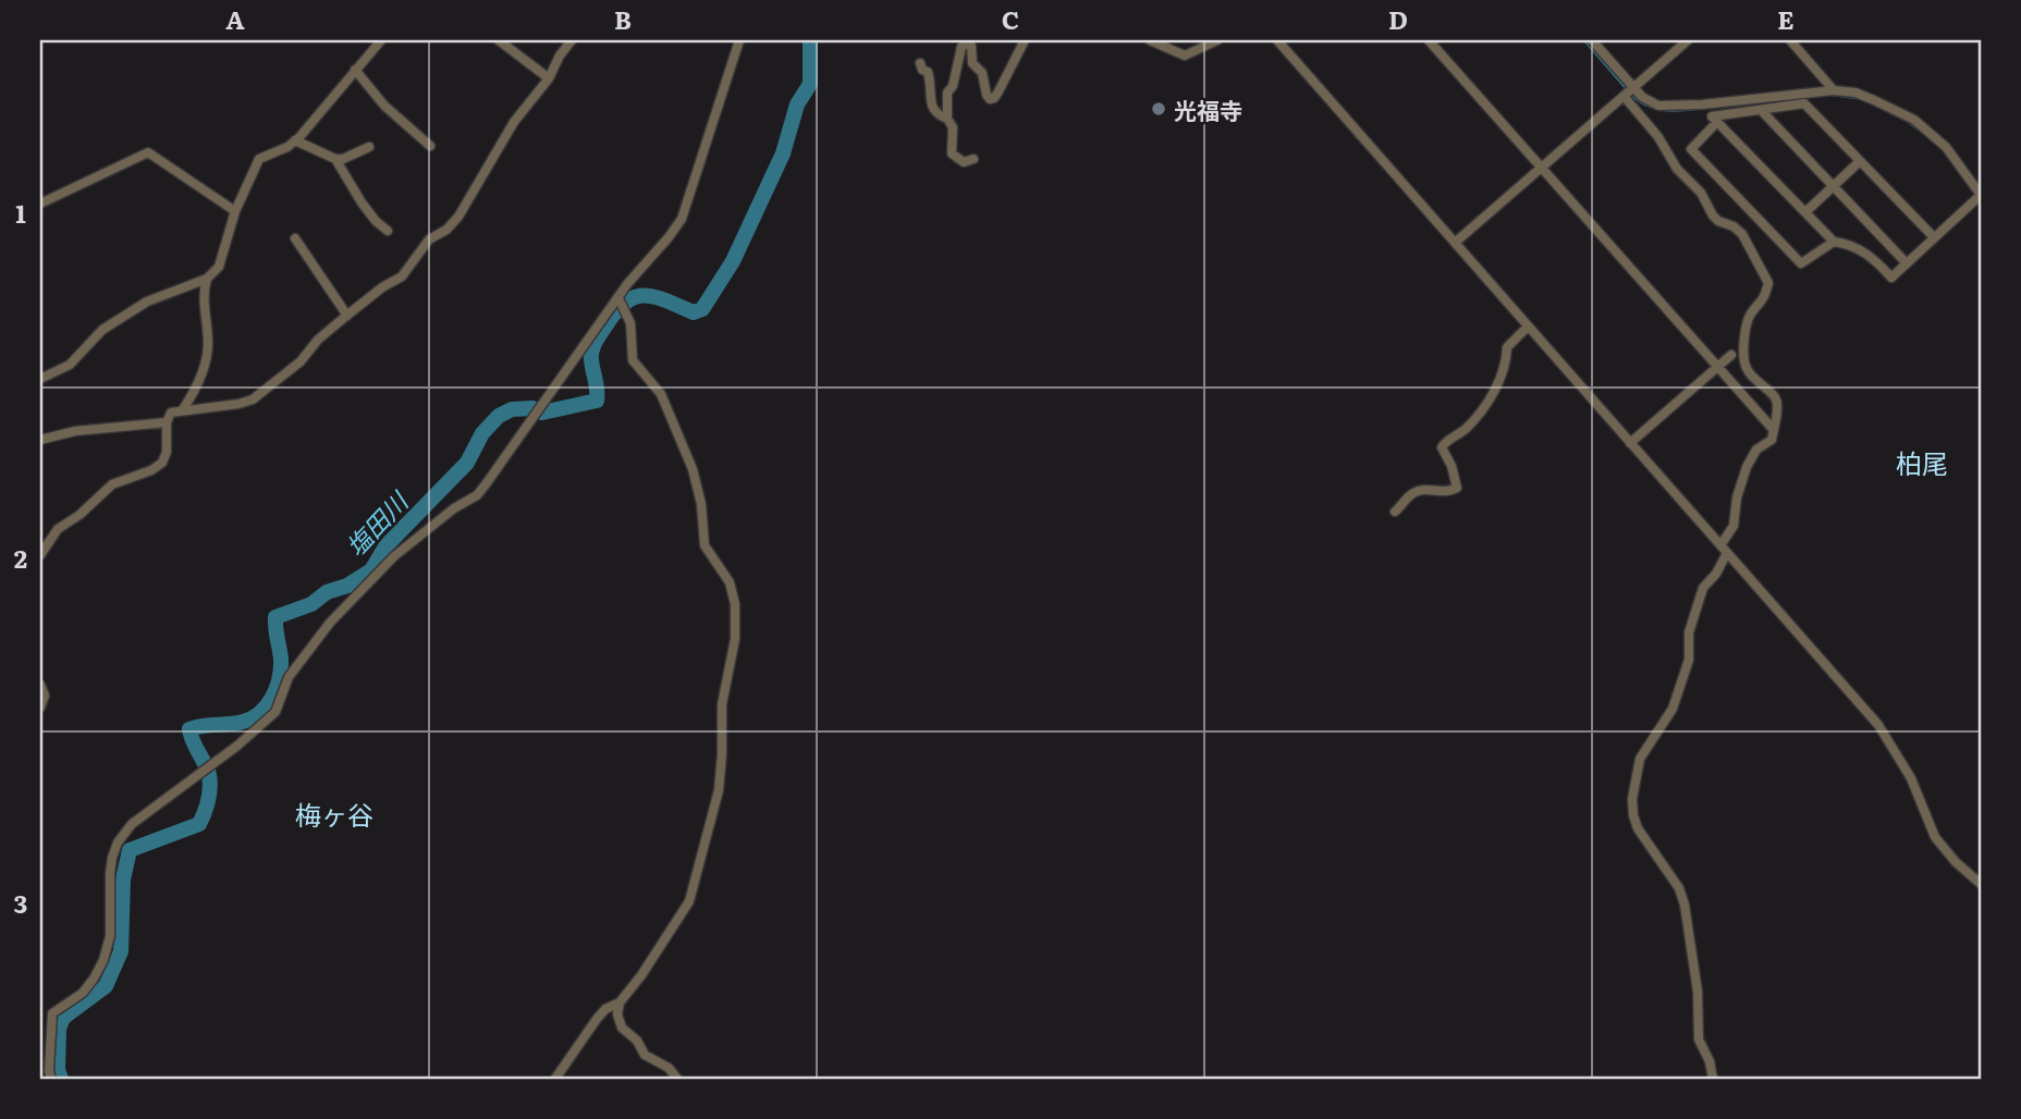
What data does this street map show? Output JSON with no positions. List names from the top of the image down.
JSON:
{
  "districts": ["柏尾", "梅ヶ谷"],
  "water": ["塩田川"],
  "places": ["光福寺"],
  "grid": {
    "columns": [
      "A",
      "B",
      "C",
      "D",
      "E"
    ],
    "rows": ["1", "2", "3"]
  }
}
